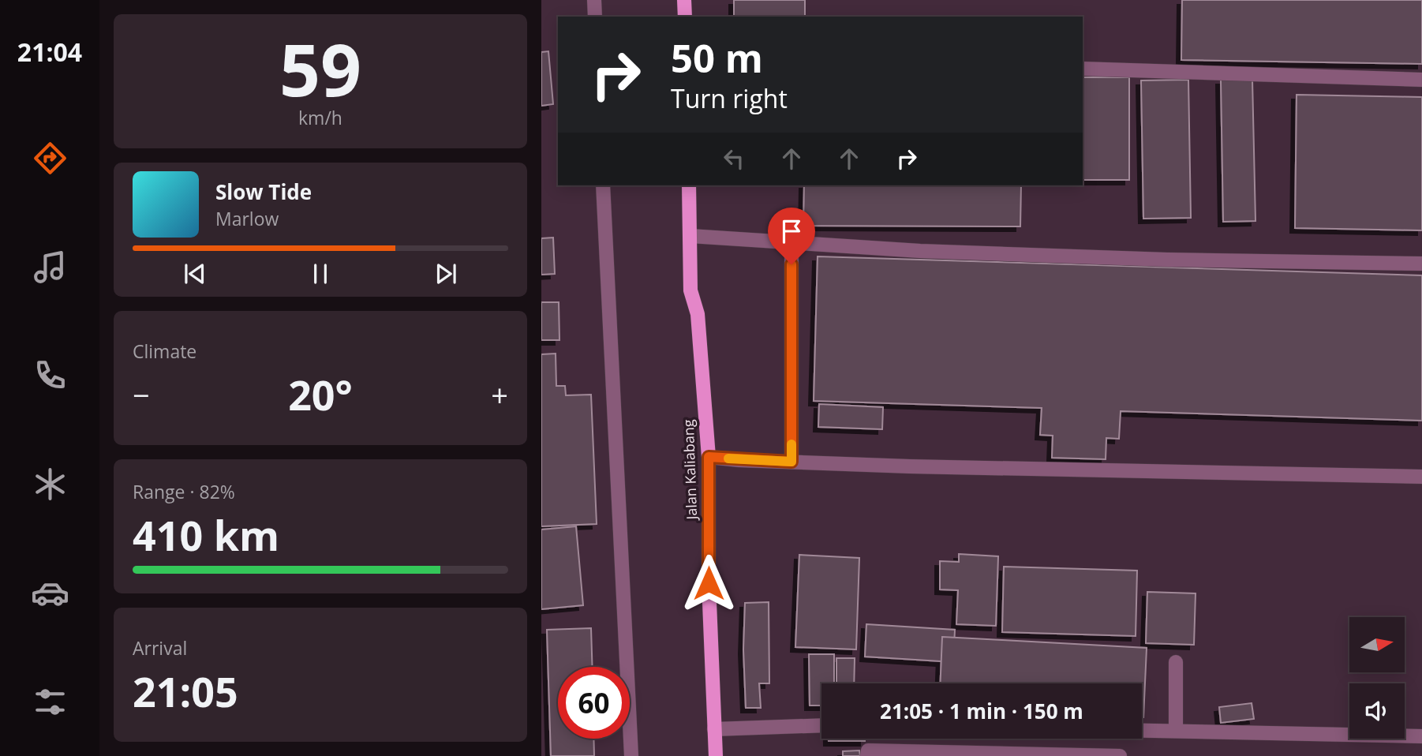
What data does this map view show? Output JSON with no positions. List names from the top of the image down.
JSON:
{
  "streets": {
    "main road": ["Jalan Kaliabang"]
  },
  "north": "right",
  "page": {
    "tabs": "21:04",
    "tile": [
      ["59", "km/h"],
      "Climate",
      ["Range · 82%", "410 km"],
      ["Arrival", "21:05"]
    ],
    "turn": ["50 m", "Turn right"],
    "song": ["Slow Tide", "Marlow"],
    "heat": ["−", "20°", "+"],
    "limit": "60",
    "trip": "21:05 · 1 min · 150 m"
  }
}
